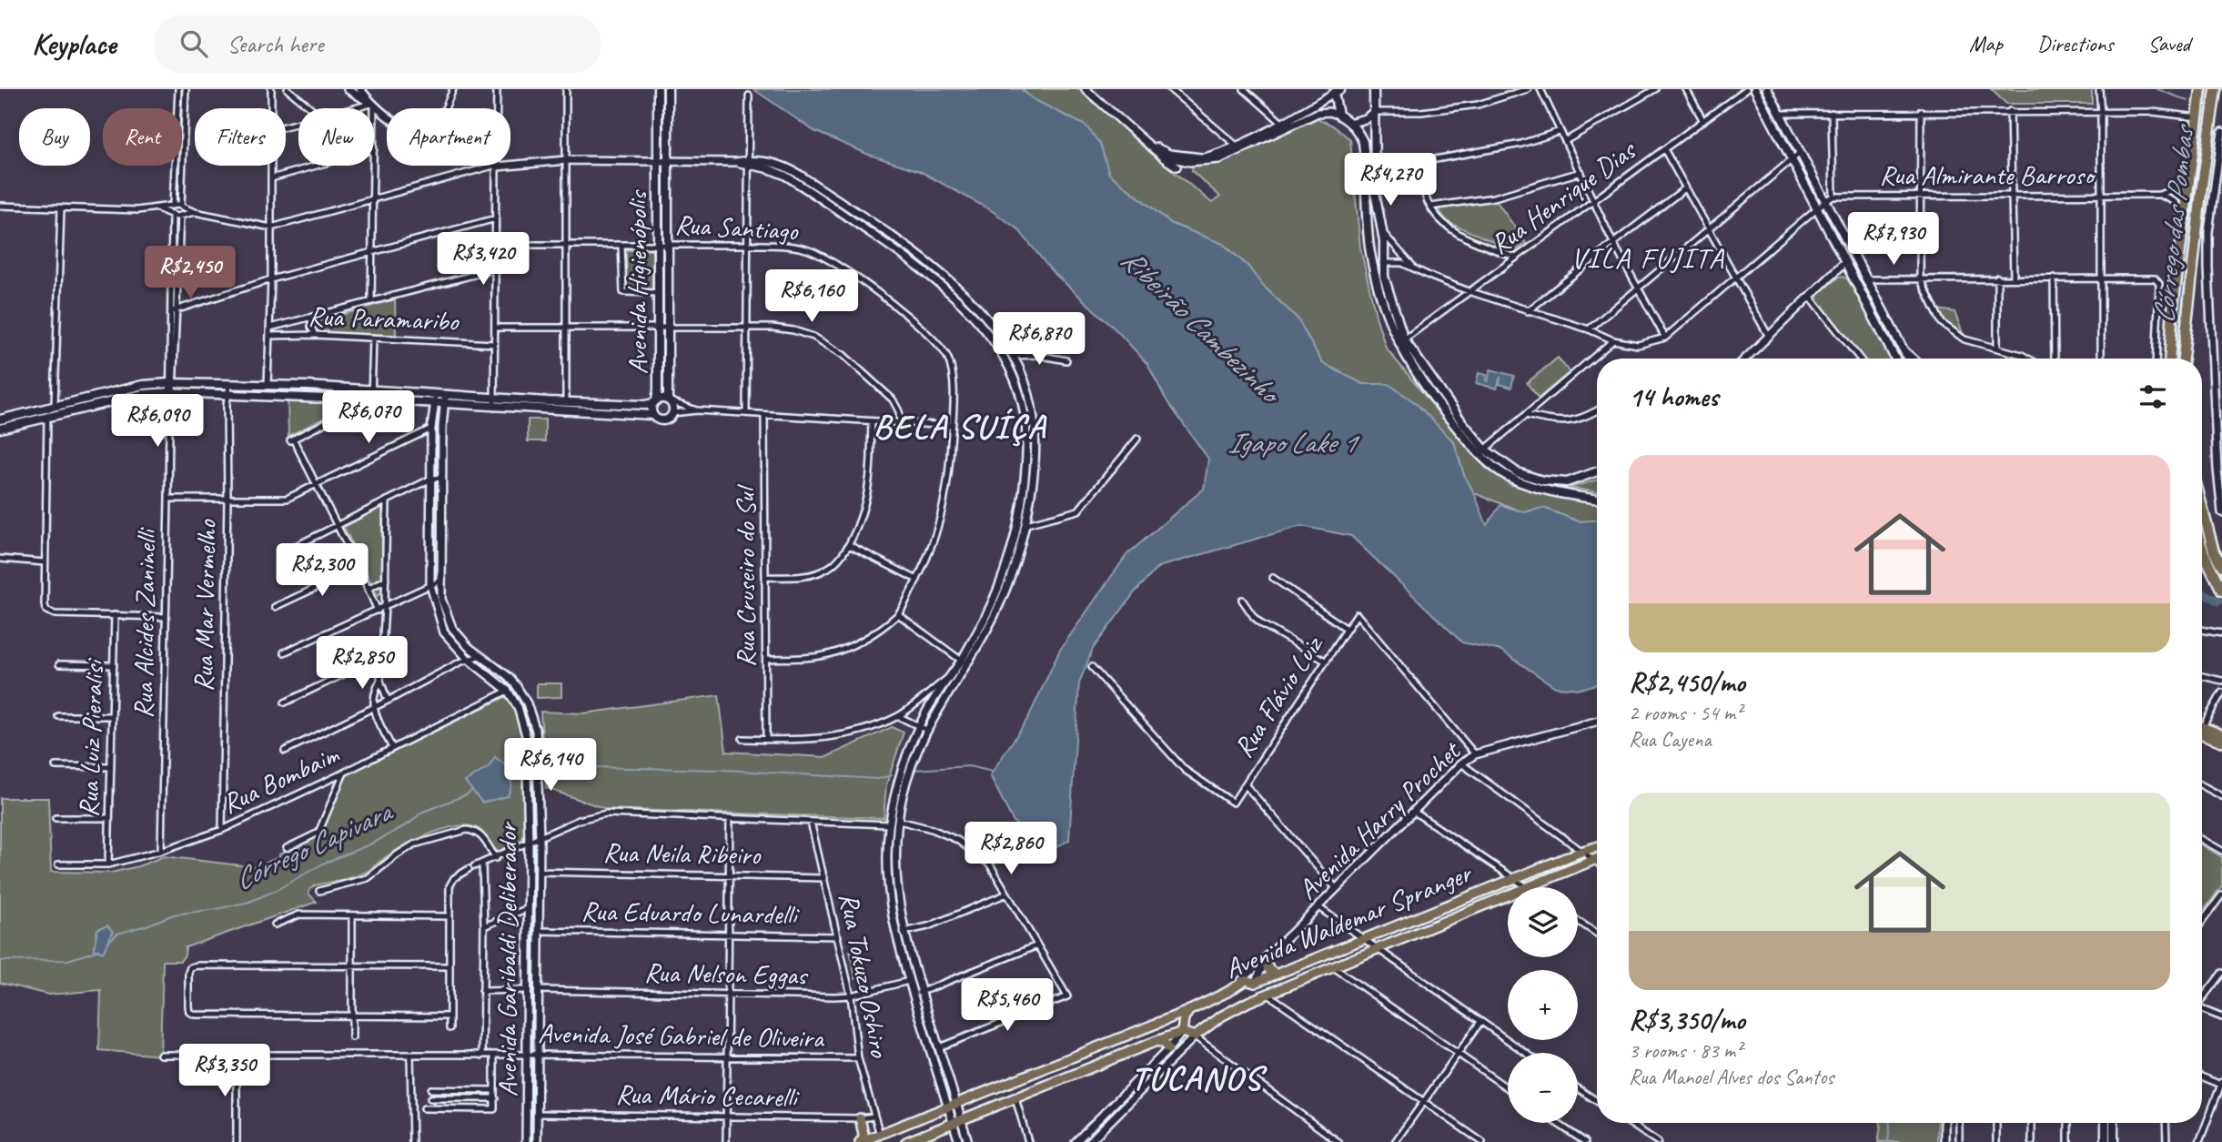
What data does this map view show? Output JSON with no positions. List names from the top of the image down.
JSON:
{
  "streets": {
    "main road": ["Avenida Higienópolis", "Avenida Waldemar Spranger"],
    "street": [
      "Rua Almirante Barroso",
      "Rua Henrique Dias",
      "Rua Santiago",
      "Rua Paramaribo",
      "Rua Cruseiro do Sul",
      "Rua Mar Vermelho",
      "Rua Alcides Zaninelli",
      "Rua Flávio Luiz",
      "Rua Luiz Pieralisi",
      "Rua Bombaim",
      "Avenida Harry Prochet",
      "Rua Neila Ribeiro",
      "Rua Eduardo Lunardelli",
      "Avenida Garibaldi Deliberador",
      "Rua Nelson Eggas",
      "Rua Tokuzo Oshiro",
      "Avenida José Gabriel de Oliveira",
      "Rua Mário Cecarelli"
    ]
  },
  "crossings": [
    ["Rua Santiago", "Avenida Higienópolis"],
    ["Rua Santiago", "Rua Cruseiro do Sul"],
    ["Rua Mar Vermelho", "Rua Bombaim"],
    ["Rua Alcides Zaninelli", "Rua Bombaim"],
    ["Rua Flávio Luiz", "Avenida Harry Prochet"],
    ["Rua Luiz Pieralisi", "Rua Bombaim"],
    ["Rua Bombaim", "Avenida Garibaldi Deliberador"],
    ["Avenida Harry Prochet", "Avenida Waldemar Spranger"],
    ["Rua Neila Ribeiro", "Avenida Garibaldi Deliberador"],
    ["Rua Neila Ribeiro", "Rua Tokuzo Oshiro"],
    ["Rua Eduardo Lunardelli", "Avenida Garibaldi Deliberador"],
    ["Rua Eduardo Lunardelli", "Rua Tokuzo Oshiro"],
    ["Avenida Waldemar Spranger", "Rua Tokuzo Oshiro"],
    ["Avenida Garibaldi Deliberador", "Rua Nelson Eggas"],
    ["Avenida Garibaldi Deliberador", "Avenida José Gabriel de Oliveira"],
    ["Avenida Garibaldi Deliberador", "Rua Mário Cecarelli"],
    ["Rua Nelson Eggas", "Rua Tokuzo Oshiro"],
    ["Rua Tokuzo Oshiro", "Avenida José Gabriel de Oliveira"],
    ["Rua Tokuzo Oshiro", "Rua Mário Cecarelli"]
  ],
  "districts": ["VILA FUJITA", "BELA SUÍÇA", "TUCANOS"],
  "water": [
    "Córrego das Pombas",
    "Ribeirão Cambezinho",
    "Igapo Lake 1",
    "Córrego Capivara"
  ],
  "page": {
    "header": "Keyplace",
    "search": "Search here",
    "nav": ["Map", "Directions", "Saved"],
    "chip": [
      "Buy",
      "Rent",
      "Filters",
      "New",
      "Apartment"
    ],
    "price": [
      "R$4,270",
      "R$7,930",
      "R$3,420",
      "R$2,450",
      "R$6,160",
      "R$6,870",
      "R$6,070",
      "R$6,090",
      "R$2,300",
      "R$2,850",
      "R$6,140",
      "R$2,860",
      "R$5,460",
      "R$3,350"
    ],
    "heading": "14 homes",
    "list": [
      {
        "name": "R$2,450/mo",
        "note": "2 rooms · 54 m² · Rua Cayena"
      },
      {
        "name": "R$3,350/mo",
        "note": "3 rooms · 83 m² · Rua Manoel Alves dos Santos"
      }
    ],
    "map_buttons": ["+", "−"]
  }
}
